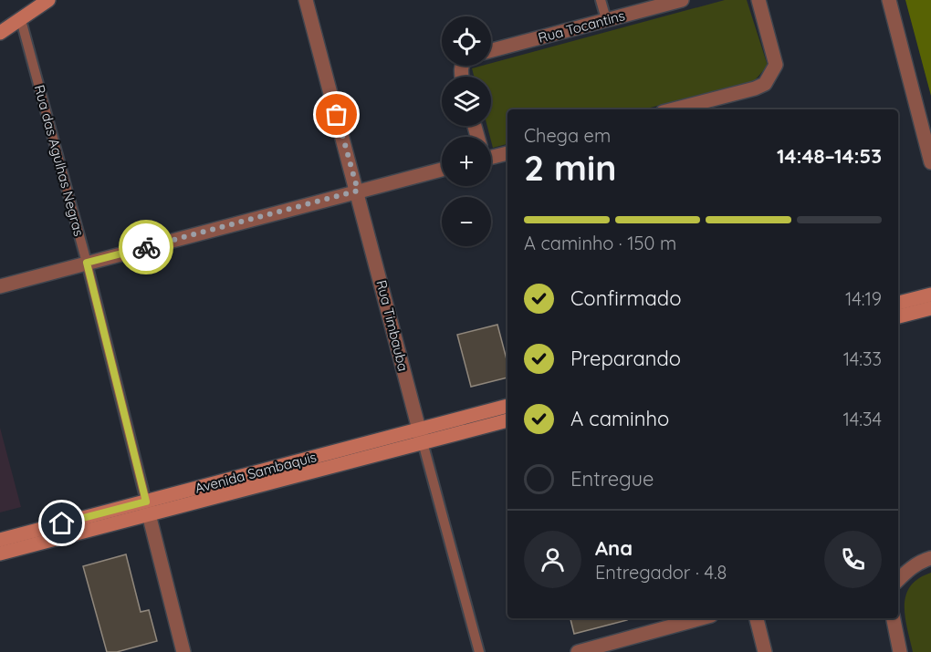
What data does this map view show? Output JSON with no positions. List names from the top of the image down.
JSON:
{
  "streets": {
    "main road": ["Avenida Sambaquis"],
    "street": ["Rua Tocantins", "Rua das Agulhas Negras", "Rua Timbauba"]
  },
  "crossings": [
    ["Rua das Agulhas Negras", "Avenida Sambaquis"],
    ["Rua Timbauba", "Avenida Sambaquis"]
  ],
  "page": {
    "map_buttons": ["+", "−"],
    "heading": ["2 min", "Chega em", "14:48–14:53"],
    "panel": ["Ana", "Entregador · 4.8"],
    "bar": "A caminho · 150 m",
    "list": [
      ["Confirmado", "14:19"],
      ["Preparando", "14:33"],
      ["A caminho", "14:34"],
      "Entregue"
    ]
  }
}
